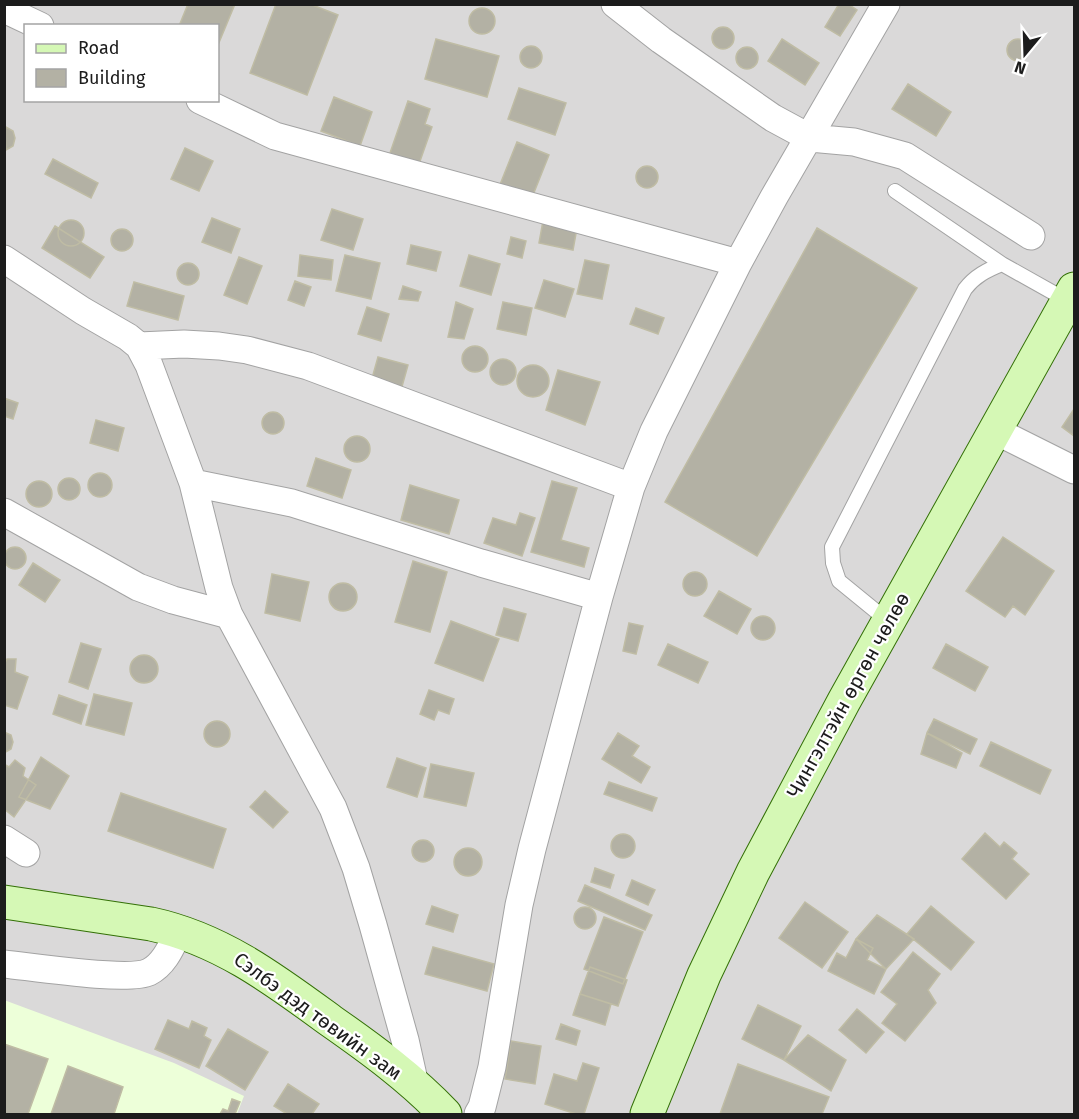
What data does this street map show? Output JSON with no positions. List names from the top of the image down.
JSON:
{
  "streets": {
    "main road": ["Чингэлтэйн өргөн чөлөө", "Сэлбэ дэд төвийн зам"]
  },
  "legend": ["Road", "Building"],
  "north": "bottom"
}
